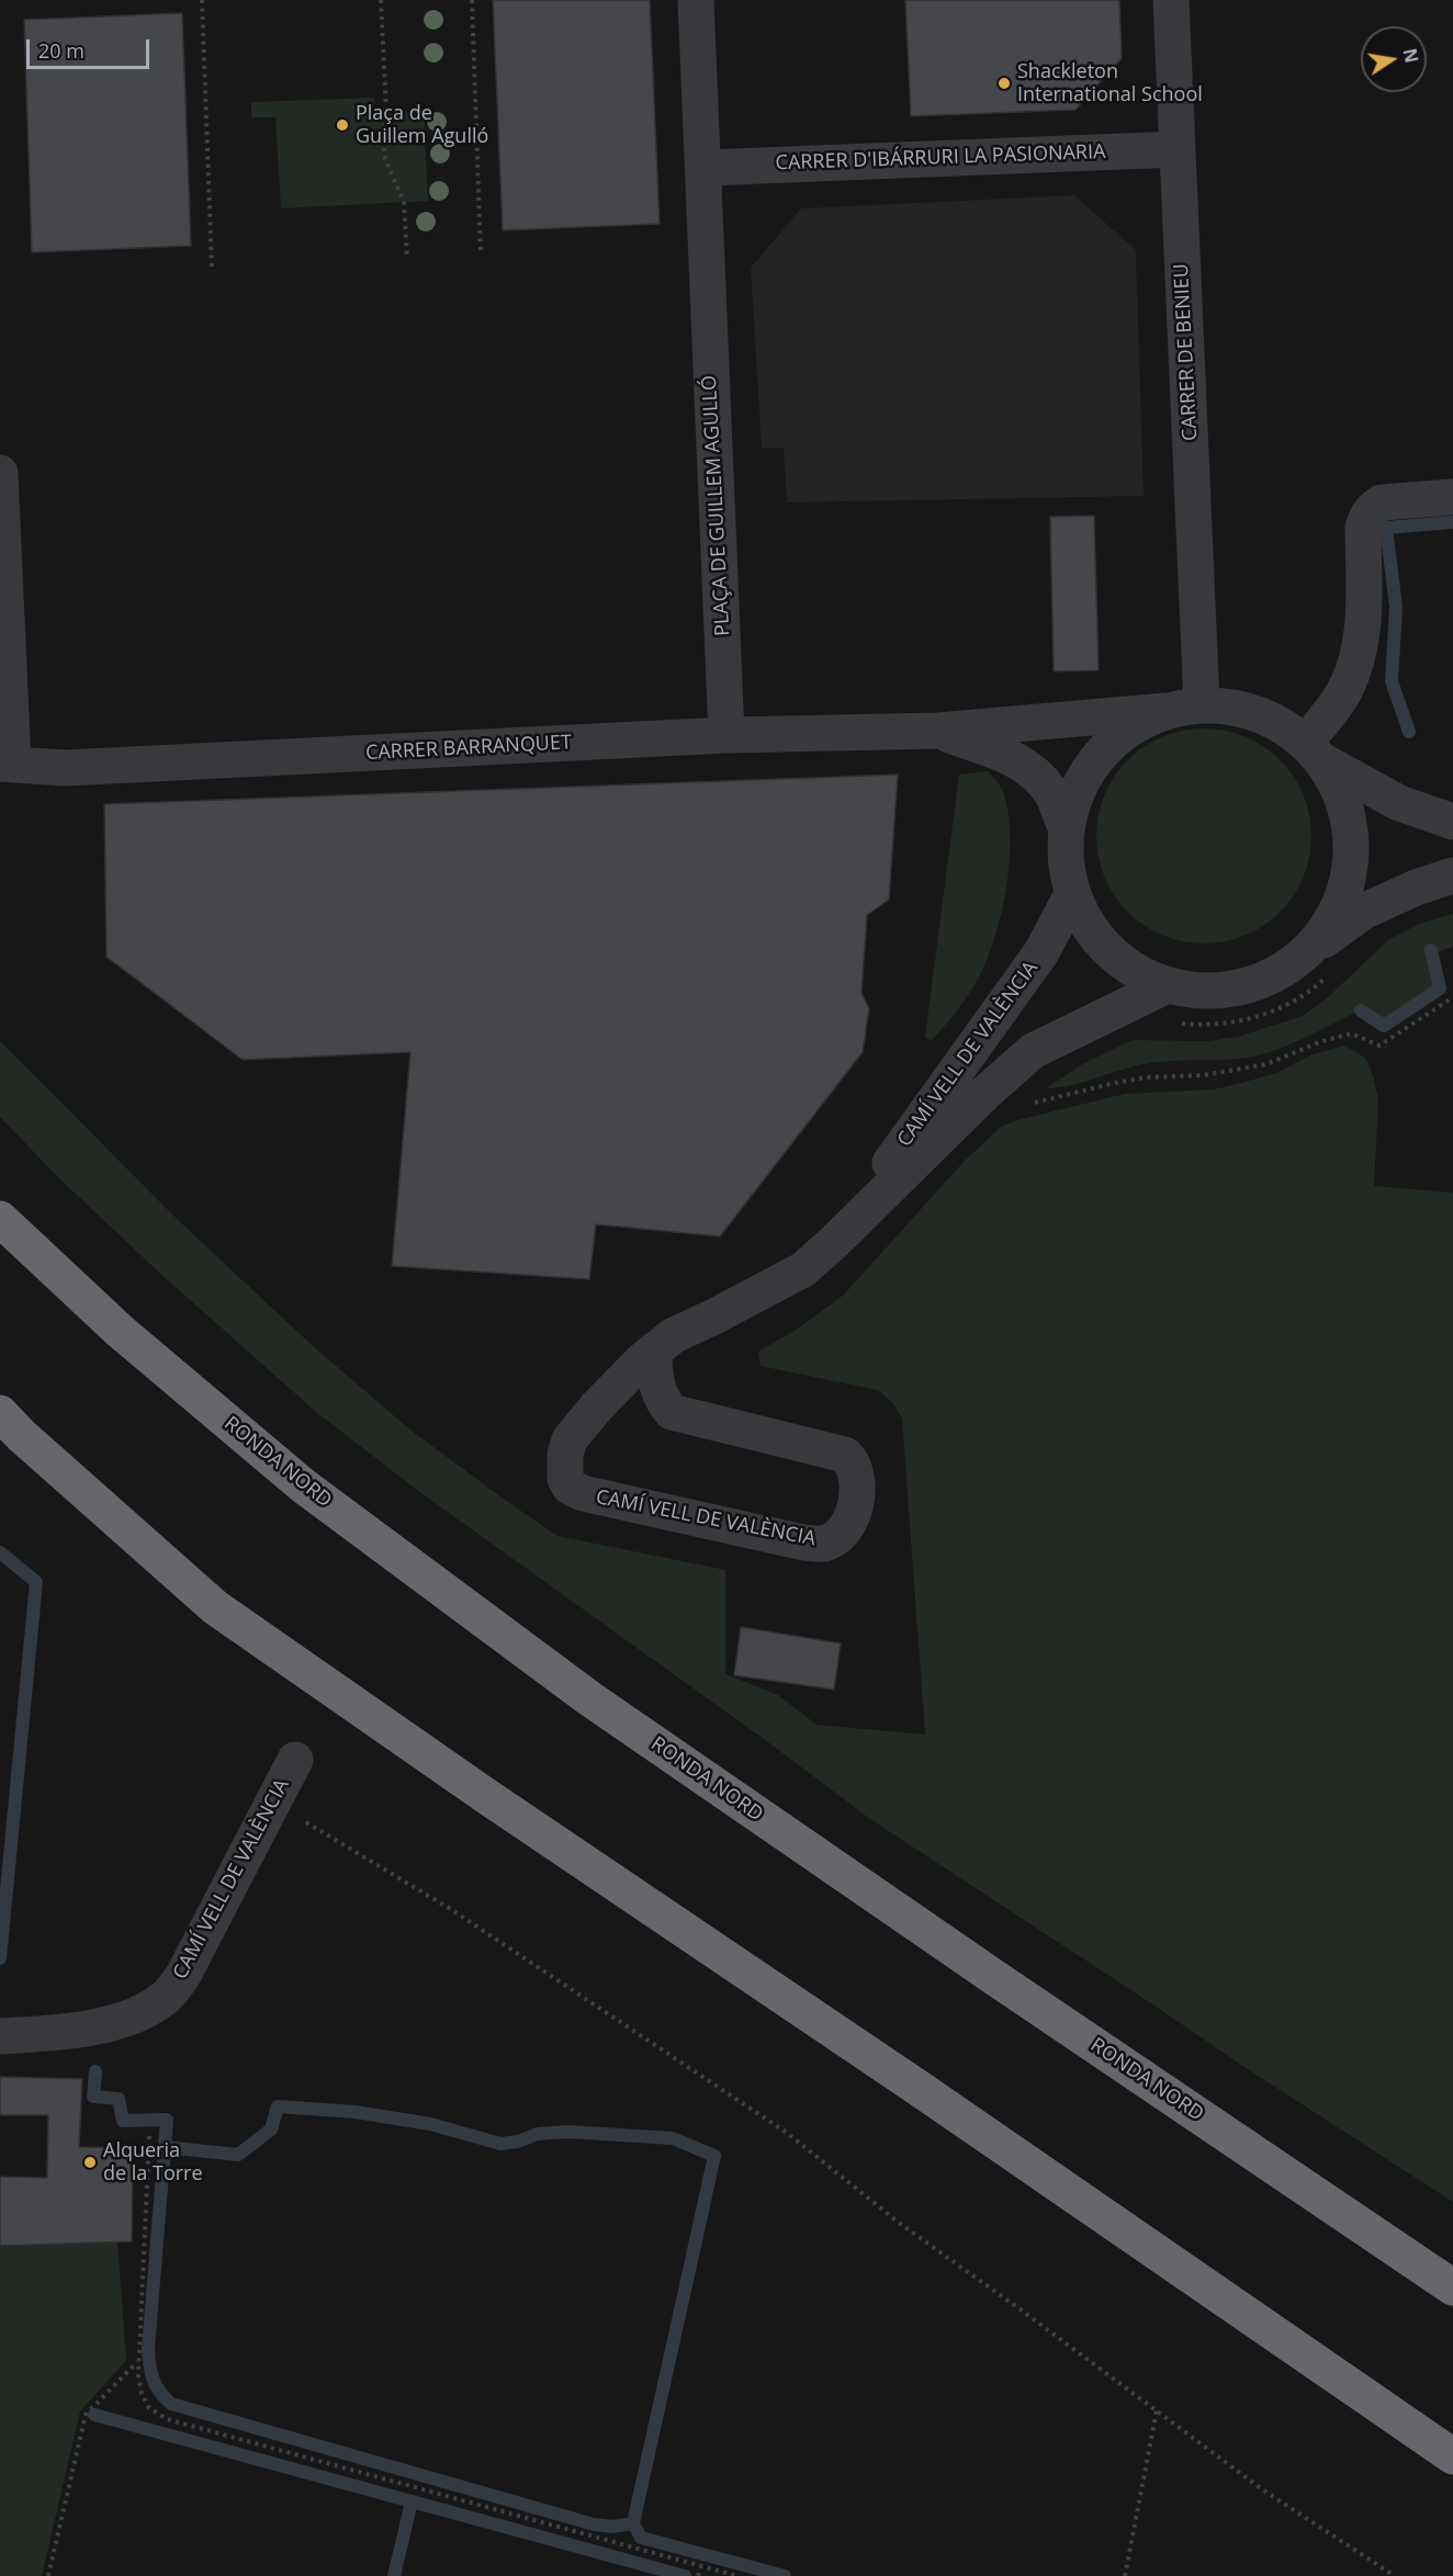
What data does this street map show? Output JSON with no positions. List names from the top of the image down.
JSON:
{
  "streets": {
    "highway": ["RONDA NORD"],
    "street": [
      "CARRER D'IBÁRRURI LA PASIONARIA",
      "CARRER DE BENIEU",
      "PLAÇA DE GUILLEM AGULLÓ",
      "CARRER BARRANQUET",
      "CAMÍ VELL DE VALÈNCIA"
    ]
  },
  "crossings": [
    ["CARRER D'IBÁRRURI LA PASIONARIA", "CARRER DE BENIEU"],
    ["CARRER D'IBÁRRURI LA PASIONARIA", "PLAÇA DE GUILLEM AGULLÓ"],
    ["PLAÇA DE GUILLEM AGULLÓ", "CARRER BARRANQUET"]
  ],
  "places": ["Shackleton International School", "Plaça de Guillem Agulló", "Alqueria de la Torre"],
  "scale_bar": "20 m",
  "north": "right"
}
